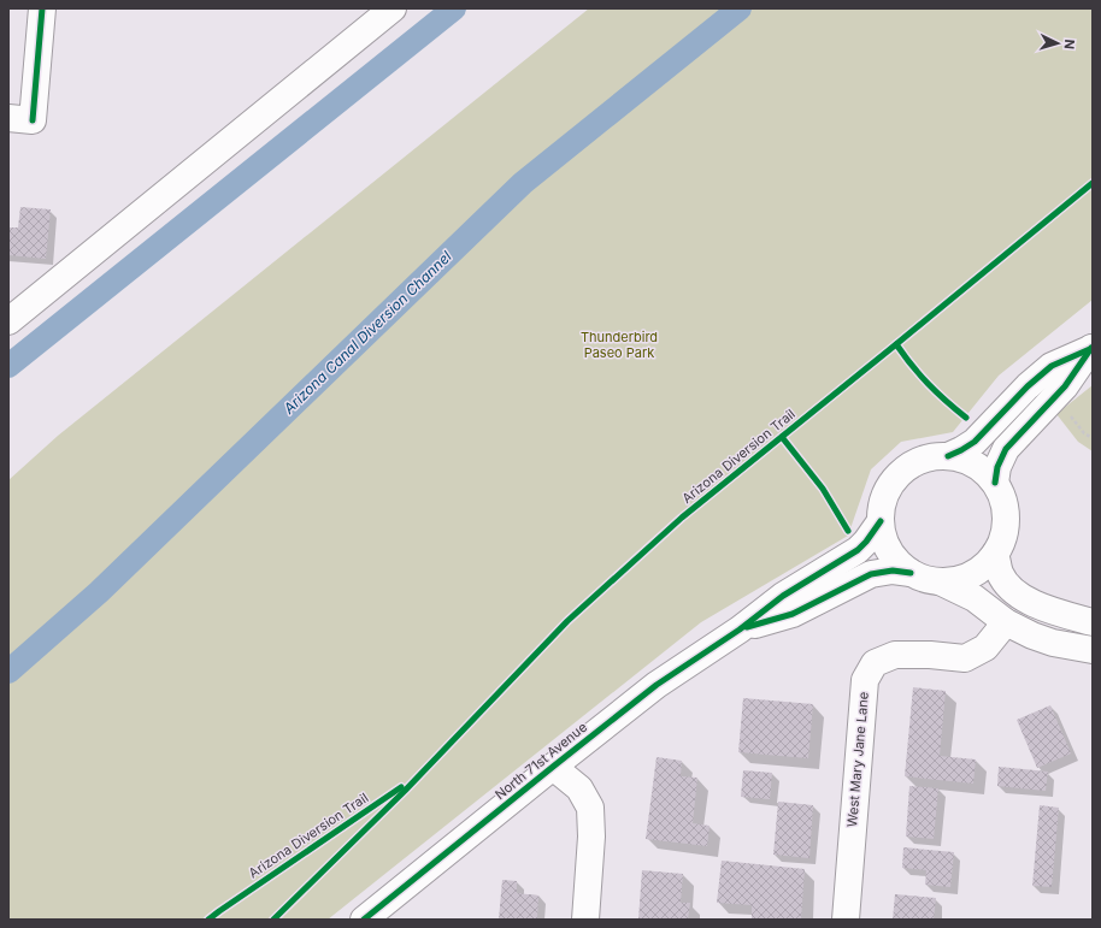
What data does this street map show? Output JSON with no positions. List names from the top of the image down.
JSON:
{
  "streets": {
    "street": ["West Mary Jane Lane", "North 71st Avenue"],
    "cycle path": ["Arizona Diversion Trail"]
  },
  "crossings": [
    ["West Mary Jane Lane", "North 71st Avenue"]
  ],
  "water": ["Arizona Canal Diversion Channel"],
  "parks": ["Thunderbird Paseo Park"],
  "north": "right"
}
